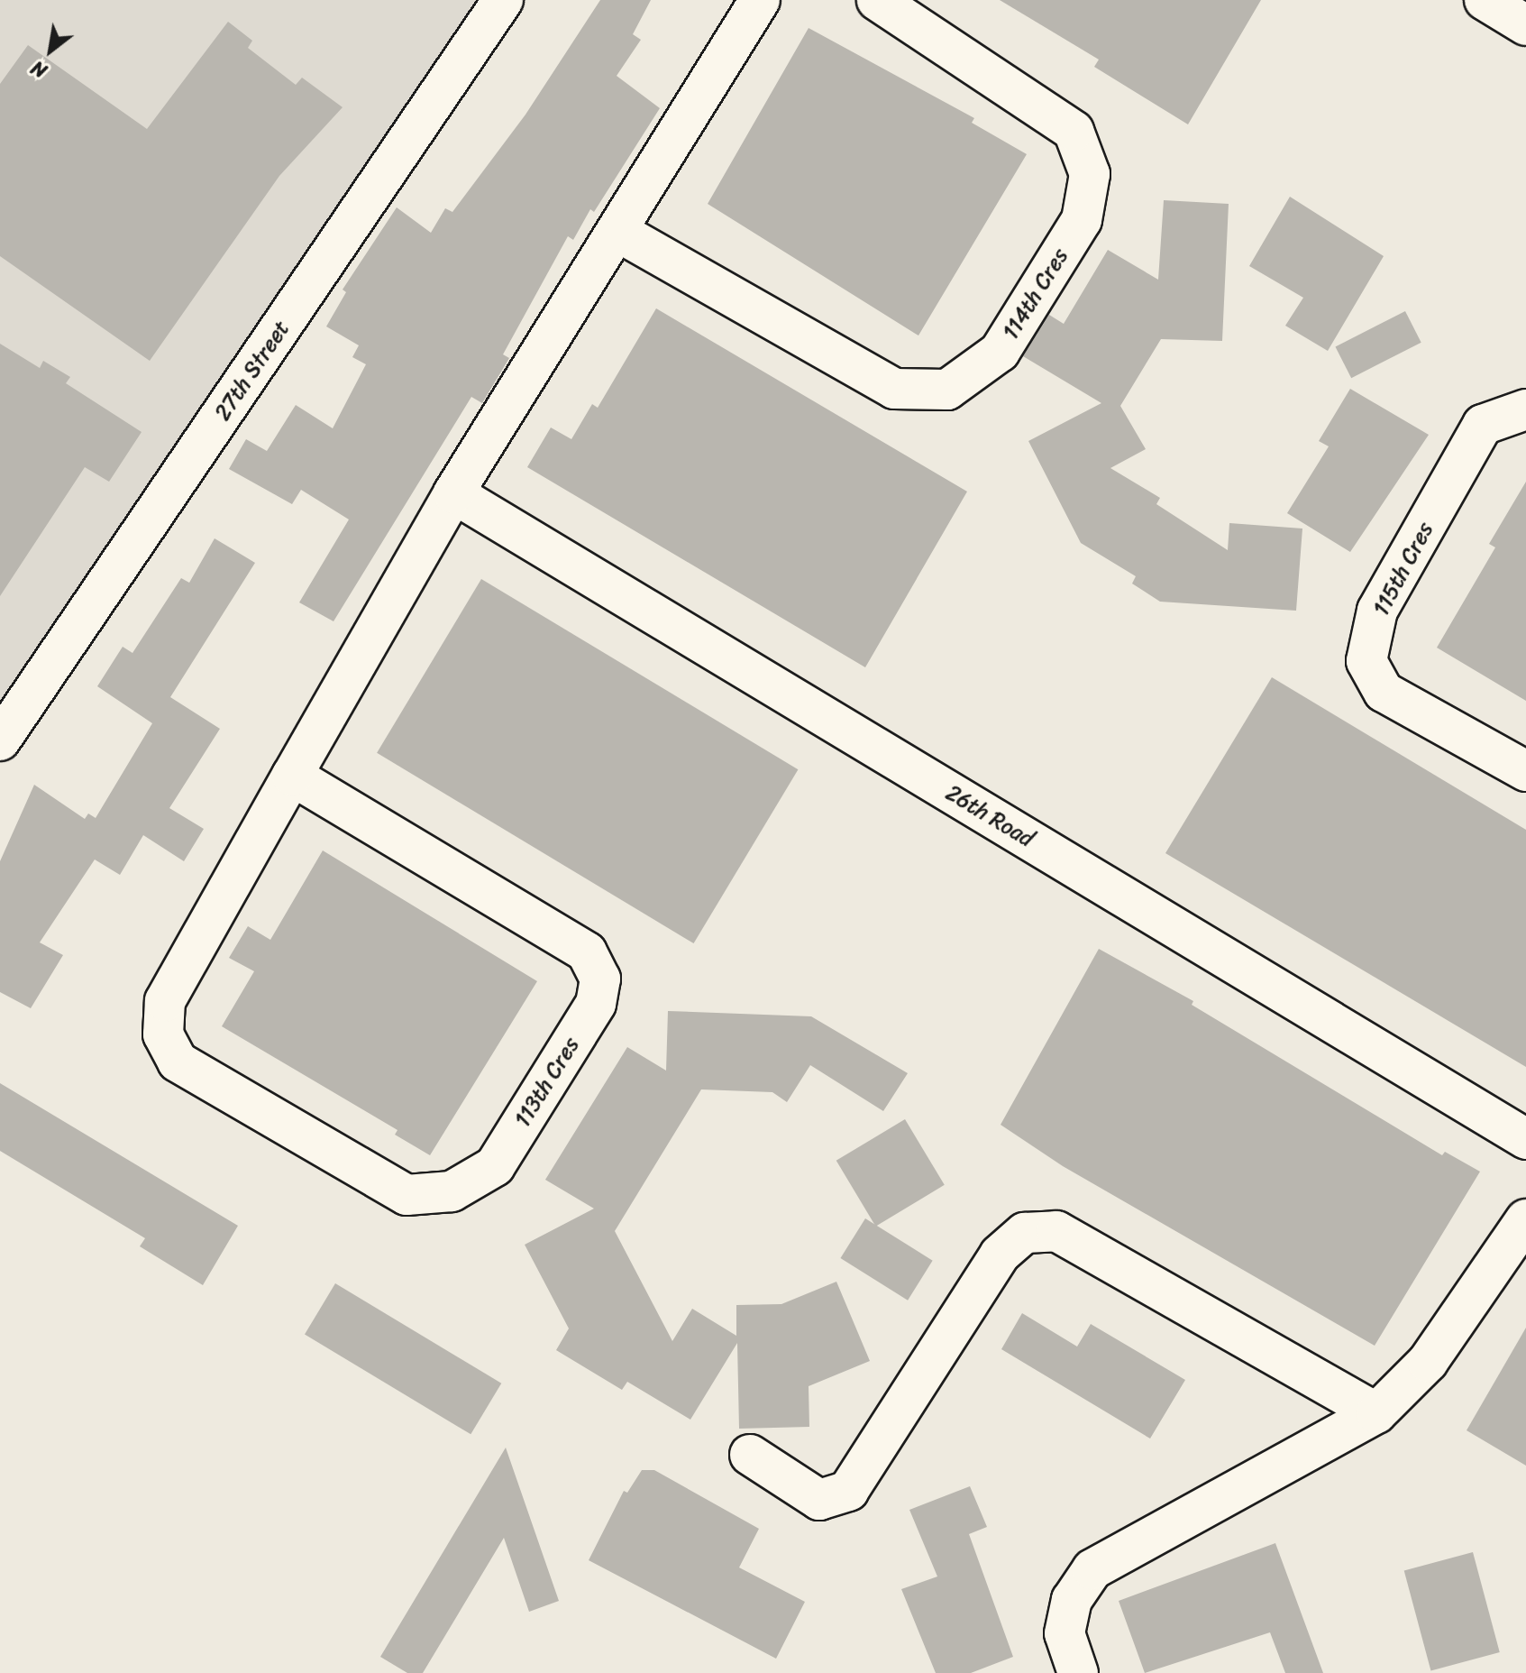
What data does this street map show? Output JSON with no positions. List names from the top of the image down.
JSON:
{
  "streets": {
    "street": [
      "114th Cres",
      "27th Street",
      "115th Cres",
      "26th Road",
      "113th Cres"
    ]
  },
  "north": "bottom left"
}
